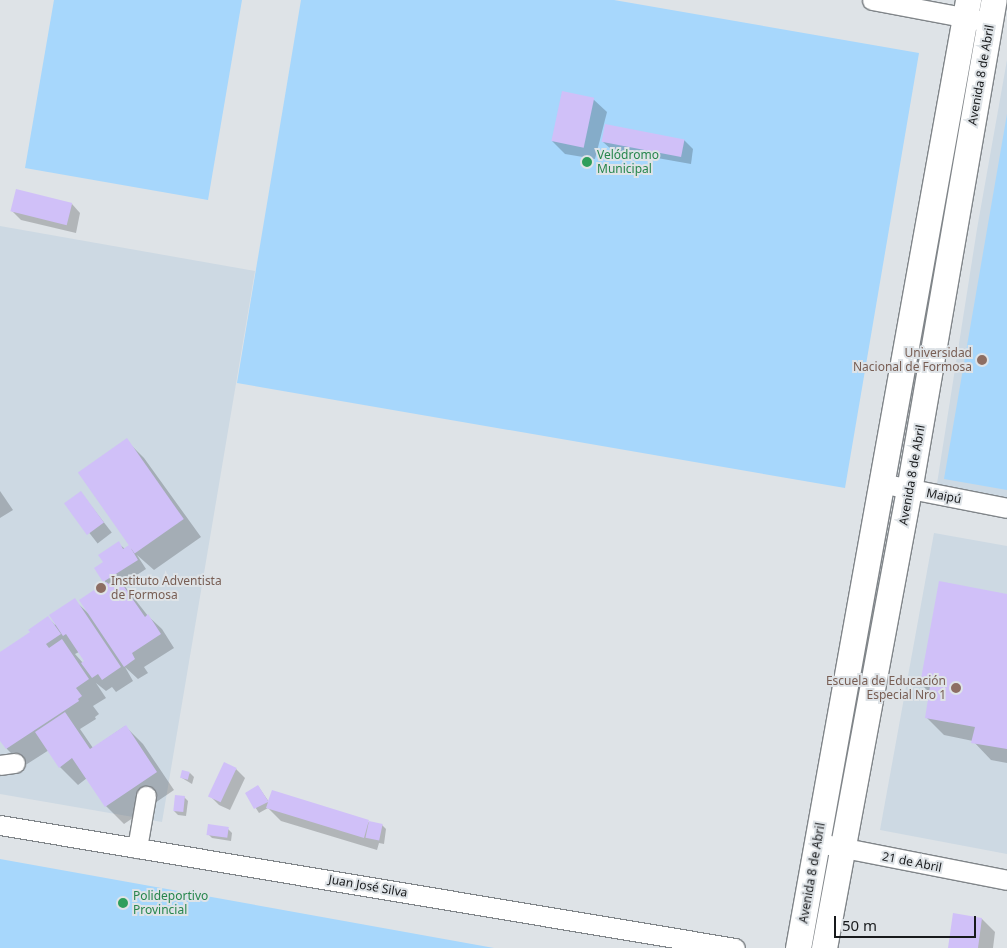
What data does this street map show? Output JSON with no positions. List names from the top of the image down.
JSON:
{
  "streets": {
    "main road": ["Avenida 8 de Abril"],
    "street": ["Maipú", "21 de Abril", "Juan José Silva"]
  },
  "crossings": [
    ["Avenida 8 de Abril", "Maipú"],
    ["Avenida 8 de Abril", "21 de Abril"]
  ],
  "places": [
    "Velódromo Municipal",
    "Universidad Nacional de Formosa",
    "Instituto Adventista de Formosa",
    "Escuela de Educación Especial Nro 1",
    "Polideportivo Provincial"
  ],
  "scale_bar": "50 m"
}
